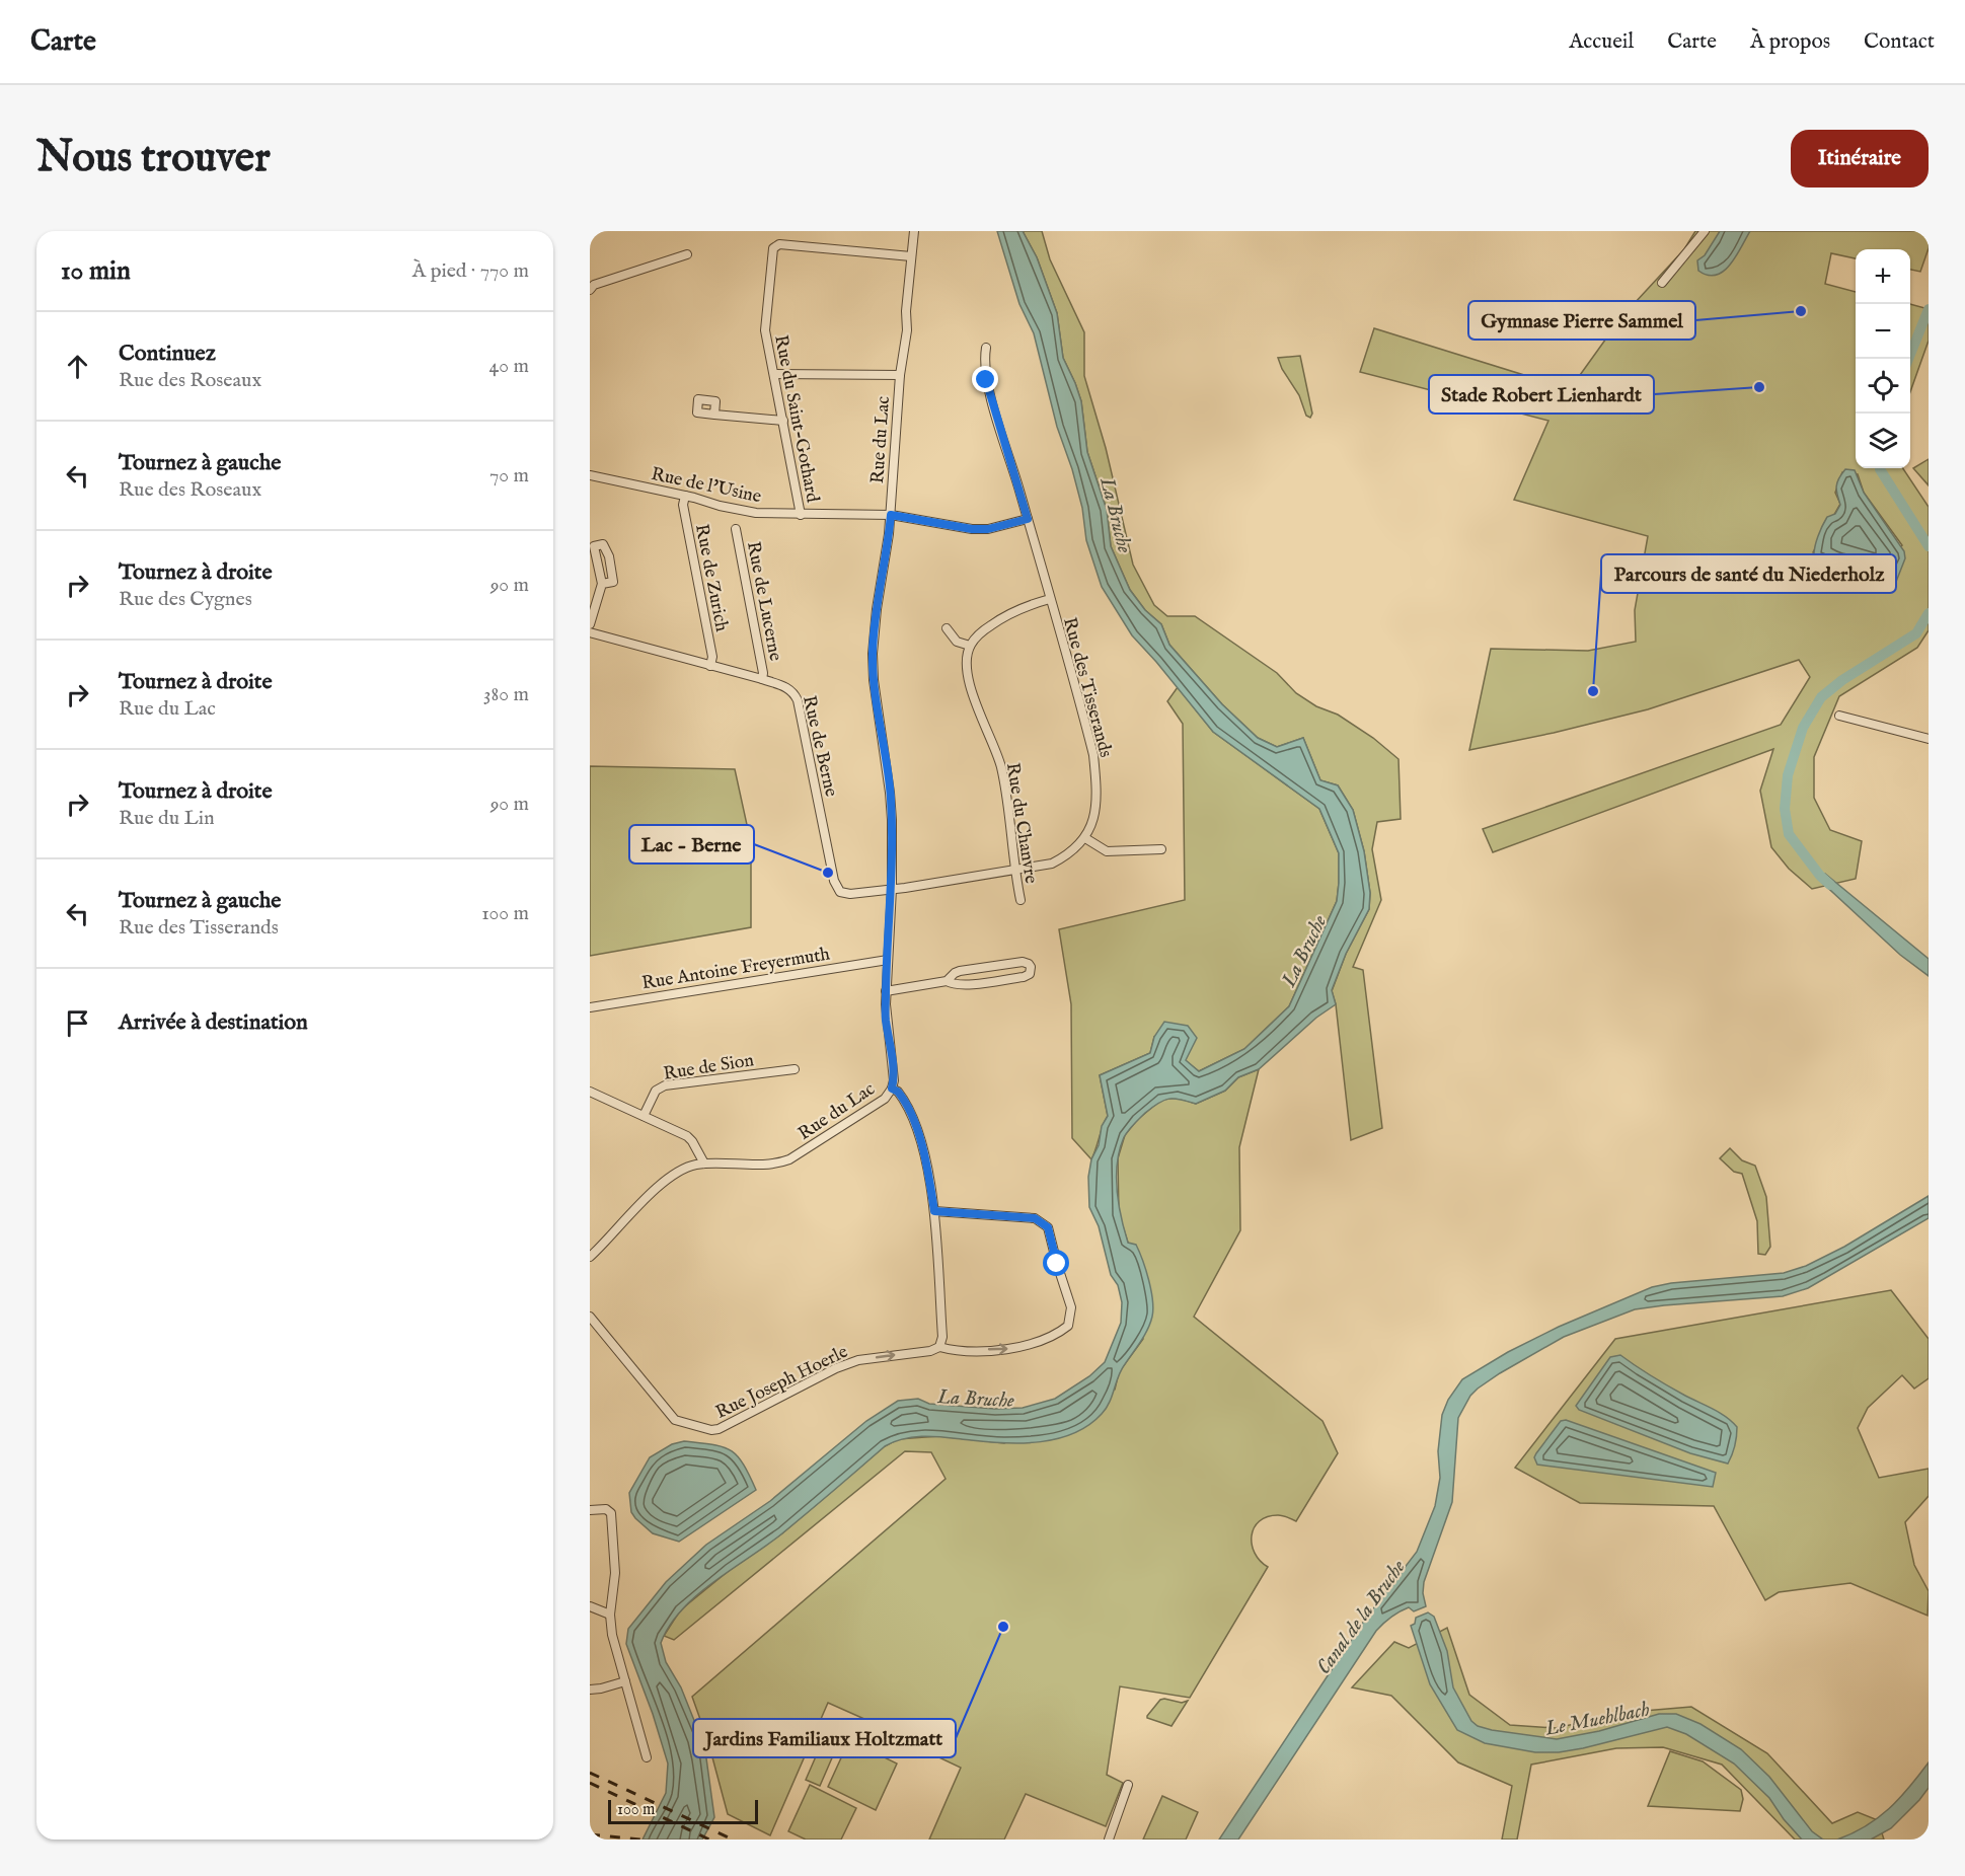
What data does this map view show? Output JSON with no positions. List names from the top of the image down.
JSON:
{
  "streets": {
    "street": [
      "Rue du Saint-Gothard",
      "Rue du Lac",
      "Rue de l'Usine",
      "Rue de Zurich",
      "Rue de Lucerne",
      "Rue des Tisserands",
      "Rue de Berne",
      "Rue du Chanvre",
      "Rue Antoine Freyermuth",
      "Rue de Sion",
      "Rue Joseph Hoerle"
    ]
  },
  "crossings": [
    ["Rue du Saint-Gothard", "Rue du Lac"],
    ["Rue du Saint-Gothard", "Rue de l'Usine"],
    ["Rue du Lac", "Rue de l'Usine"],
    ["Rue du Lac", "Rue de Berne"],
    ["Rue du Lac", "Rue Antoine Freyermuth"],
    ["Rue de l'Usine", "Rue de Zurich"],
    ["Rue de l'Usine", "Rue des Tisserands"],
    ["Rue de Zurich", "Rue de Berne"],
    ["Rue de Lucerne", "Rue de Berne"]
  ],
  "water": ["La Bruche", "Canal de la Bruche", "Le Muehlbach"],
  "places": [
    "Gymnase Pierre Sammel",
    "Stade Robert Lienhardt",
    "Parcours de santé du Niederholz",
    "Lac - Berne",
    "Jardins Familiaux Holtzmatt"
  ],
  "scale_bar": "100 m",
  "page": {
    "header": "Carte",
    "nav": [
      "Accueil",
      "Carte",
      "À propos",
      "Contact"
    ],
    "buttons": "Itinéraire",
    "title": "Nous trouver",
    "heading": ["10 min", "À pied · 770 m"],
    "map_buttons": ["+", "−"],
    "list": [
      ["Continuez", "Rue des Roseaux", "40 m"],
      ["Tournez à gauche", "Rue des Roseaux", "70 m"],
      ["Tournez à droite", "Rue des Cygnes", "90 m"],
      ["Tournez à droite", "Rue du Lac", "380 m"],
      ["Tournez à droite", "Rue du Lin", "90 m"],
      ["Tournez à gauche", "Rue des Tisserands", "100 m"],
      "Arrivée à destination"
    ],
    "scale": "100 m"
  }
}
